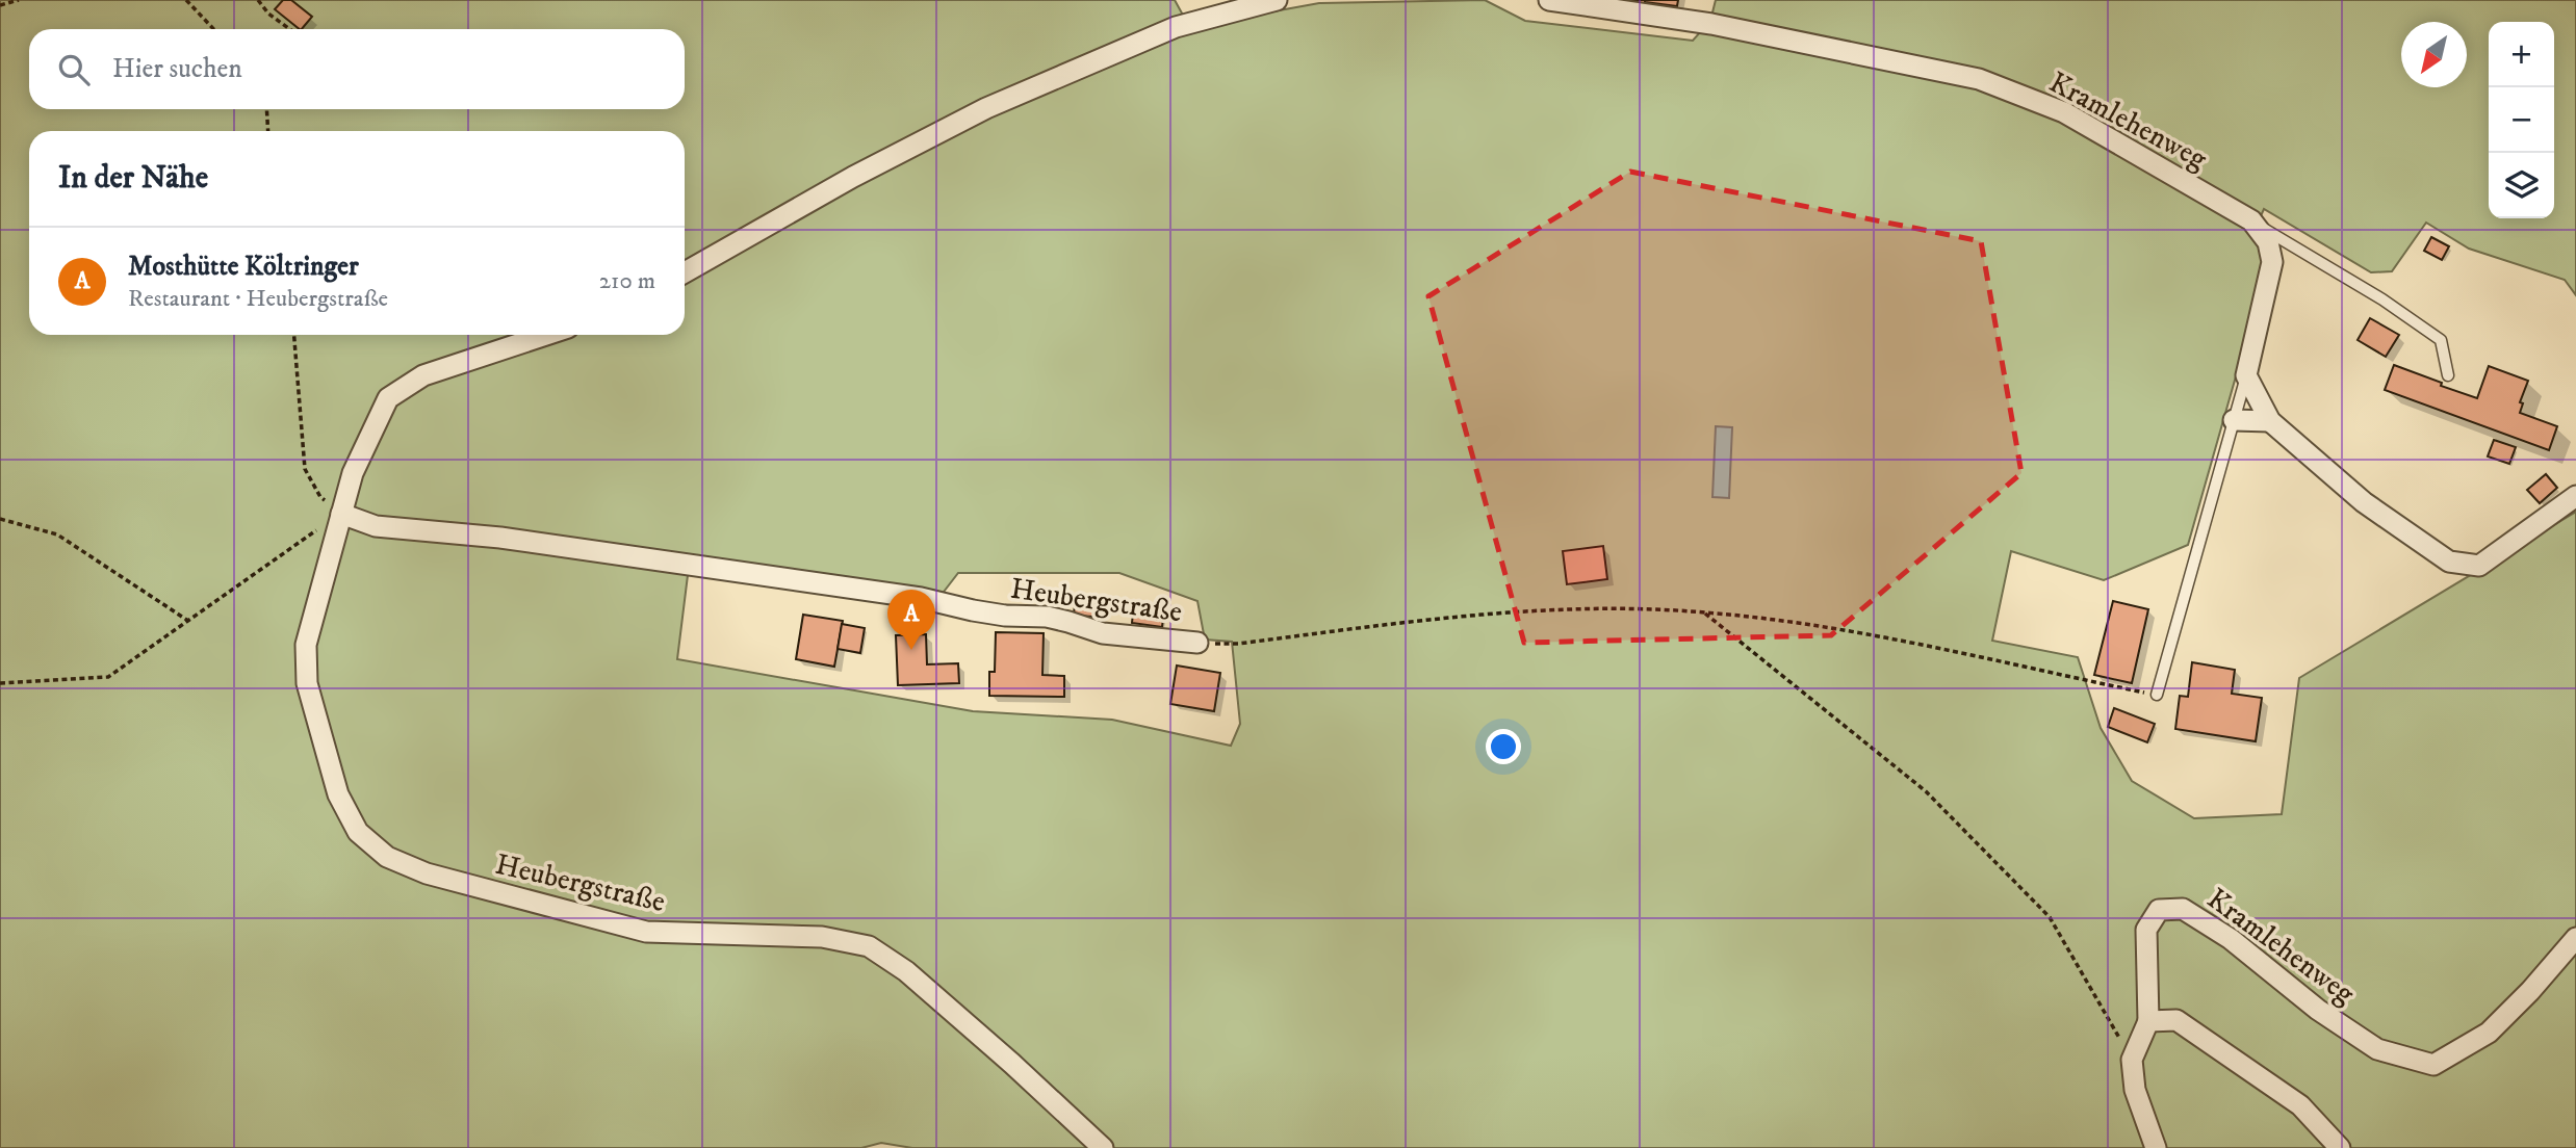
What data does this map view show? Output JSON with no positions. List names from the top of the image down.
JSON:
{
  "streets": {
    "street": ["Kramlehenweg", "Heubergstraße"]
  },
  "north": "bottom left",
  "page": {
    "map_buttons": ["+", "−"],
    "search": "Hier suchen",
    "heading": "In der Nähe",
    "list": [
      {
        "mark": "A",
        "name": "Mosthütte Költringer",
        "note": "Restaurant · Heubergstraße",
        "value": "210 m"
      }
    ],
    "pins": "A"
  }
}
